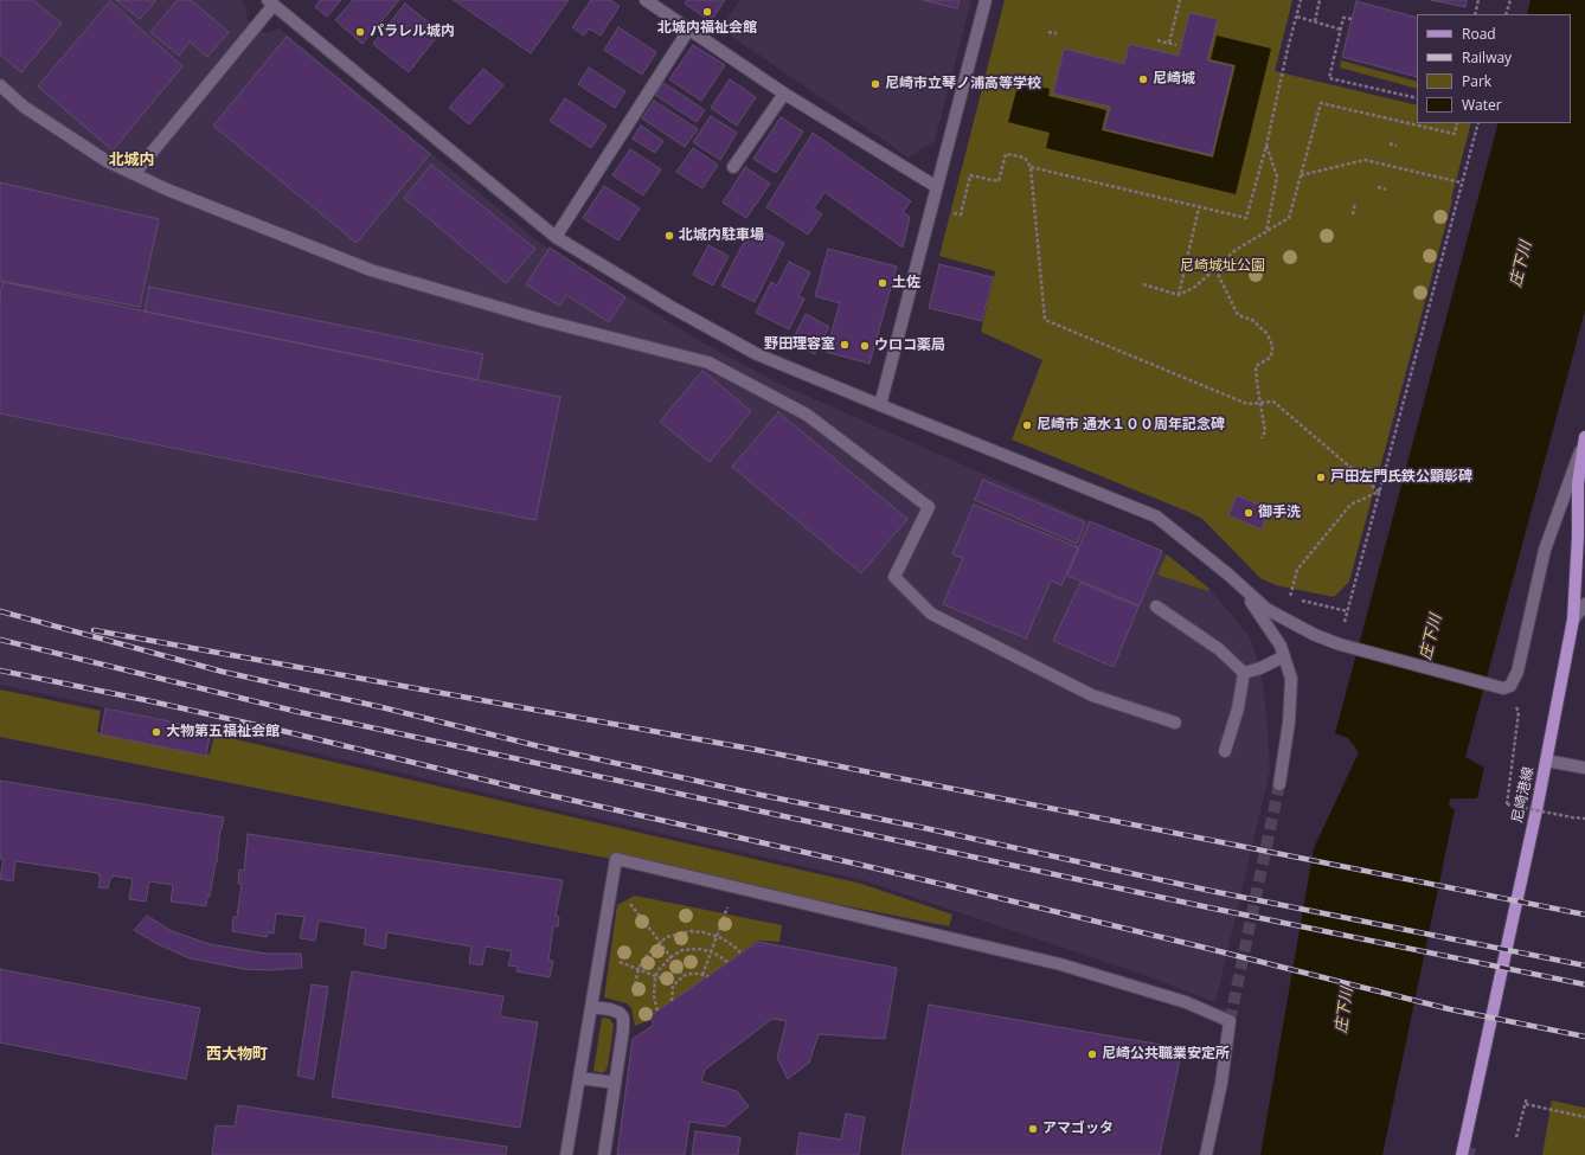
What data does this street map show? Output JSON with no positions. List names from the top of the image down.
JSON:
{
  "streets": {
    "main road": ["尼崎港線"]
  },
  "districts": ["北城内", "西大物町"],
  "water": ["庄下川"],
  "parks": ["尼崎城址公園"],
  "places": [
    "北城内福祉会館",
    "パラレル城内",
    "尼崎城",
    "尼崎市立琴ノ浦高等学校",
    "北城内駐車場",
    "土佐",
    "野田理容室",
    "ウロコ薬局",
    "尼崎市 通水１００周年記念碑",
    "戸田左門氏鉄公顕彰碑",
    "御手洗",
    "大物第五福祉会館",
    "尼崎公共職業安定所",
    "アマゴッタ"
  ],
  "legend": [
    "Road",
    "Railway",
    "Park",
    "Water"
  ]
}
